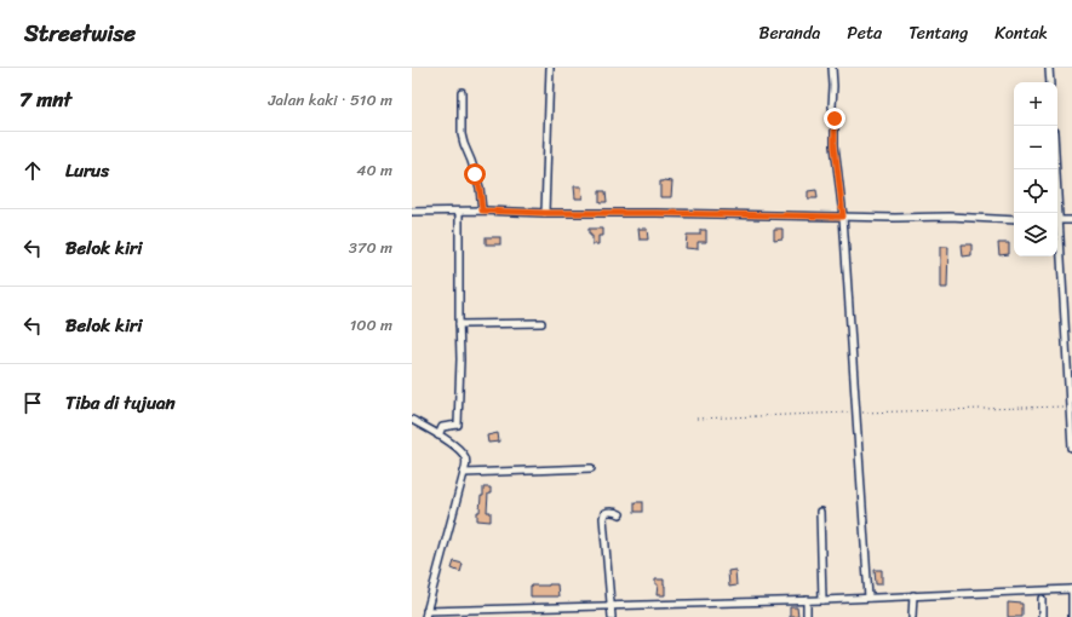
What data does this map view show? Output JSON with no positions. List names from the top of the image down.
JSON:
{
  "page": {
    "header": "Streetwise",
    "nav": [
      "Beranda",
      "Peta",
      "Tentang",
      "Kontak"
    ],
    "heading": ["7 mnt", "Jalan kaki · 510 m"],
    "map_buttons": ["+", "−"],
    "list": [
      ["Lurus", "40 m"],
      ["Belok kiri", "370 m"],
      ["Belok kiri", "100 m"],
      "Tiba di tujuan"
    ]
  }
}
